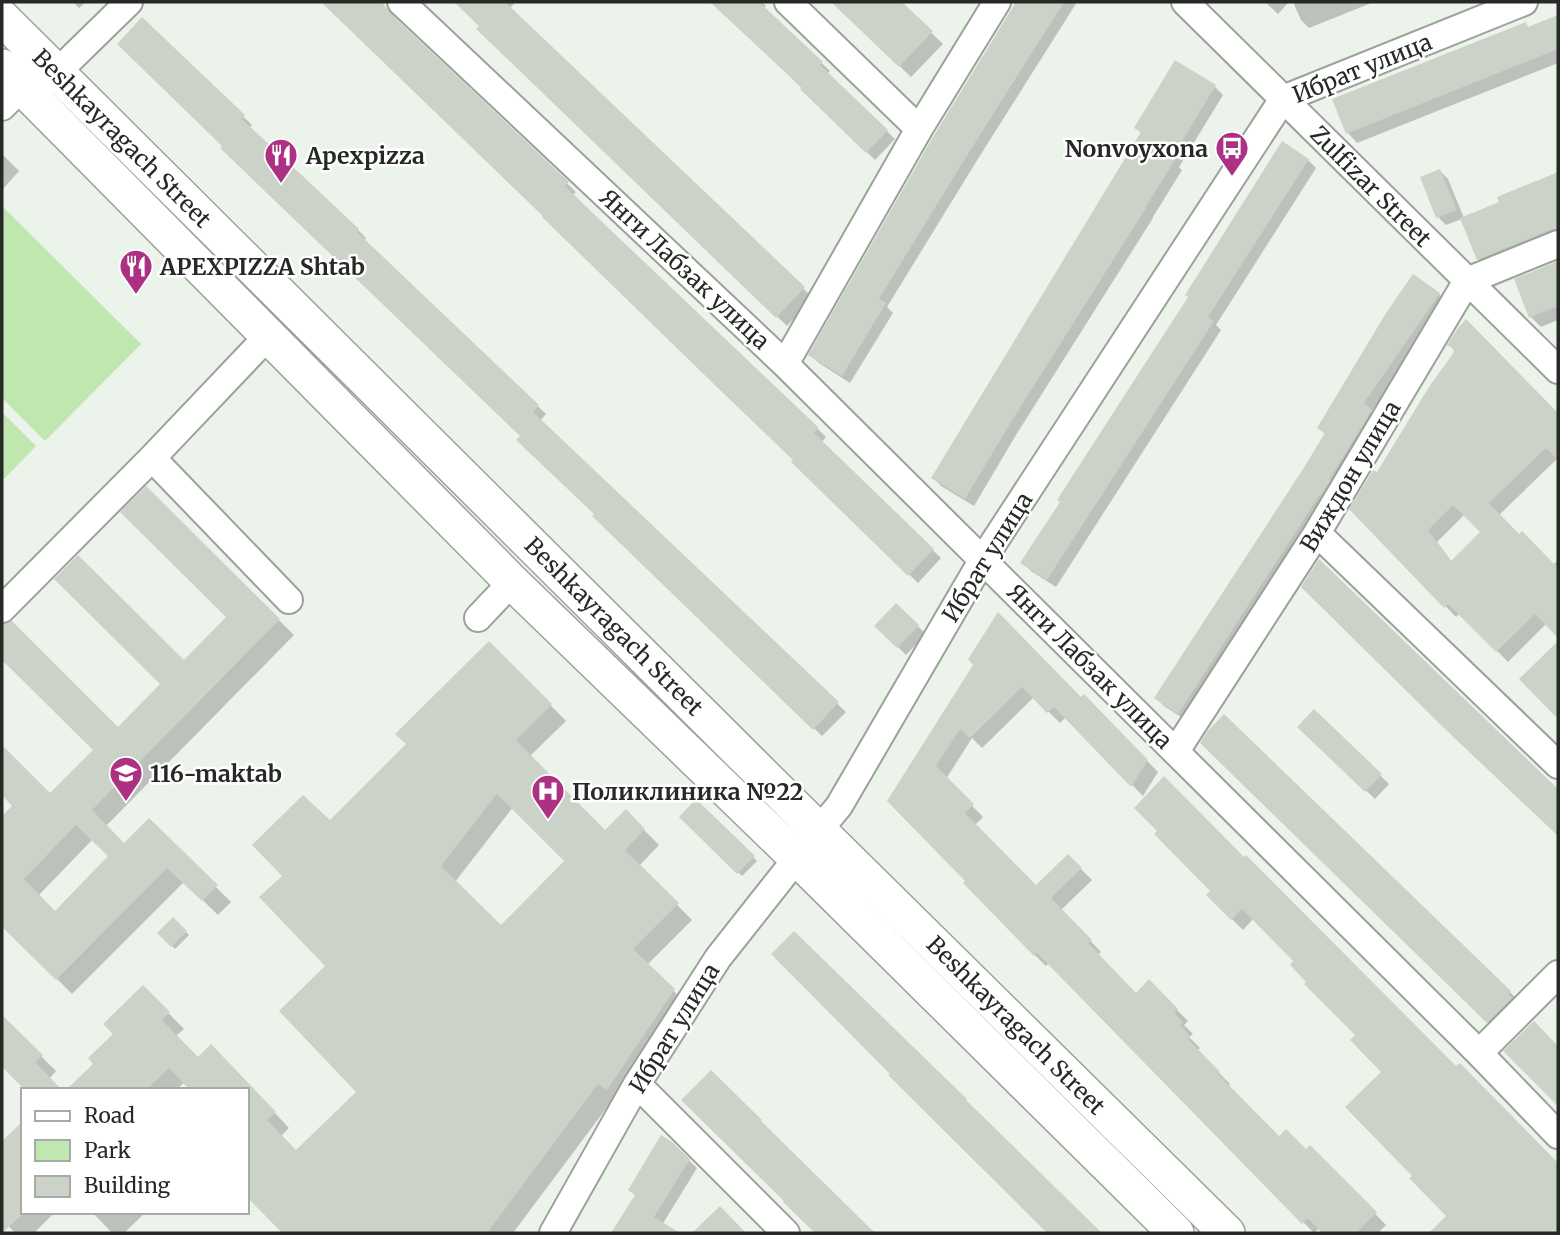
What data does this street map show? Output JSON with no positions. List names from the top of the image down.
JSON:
{
  "streets": {
    "main road": ["Ибрат улица", "Beshkayragach Street"],
    "street": ["Zulfizar Street", "Янги Лабзак улица", "Виждон улица"]
  },
  "crossings": [
    ["Ибрат улица", "Beshkayragach Street"],
    ["Ибрат улица", "Zulfizar Street"],
    ["Ибрат улица", "Янги Лабзак улица"],
    ["Zulfizar Street", "Виждон улица"],
    ["Янги Лабзак улица", "Виждон улица"]
  ],
  "places": {
    "bus stop": ["Nonvoyxona"],
    "restaurant": ["Apexpizza", "APEXPIZZA Shtab"],
    "school or university": ["116-maktab"],
    "hospital": ["Поликлиника №22"]
  },
  "legend": ["Road", "Park", "Building"]
}
